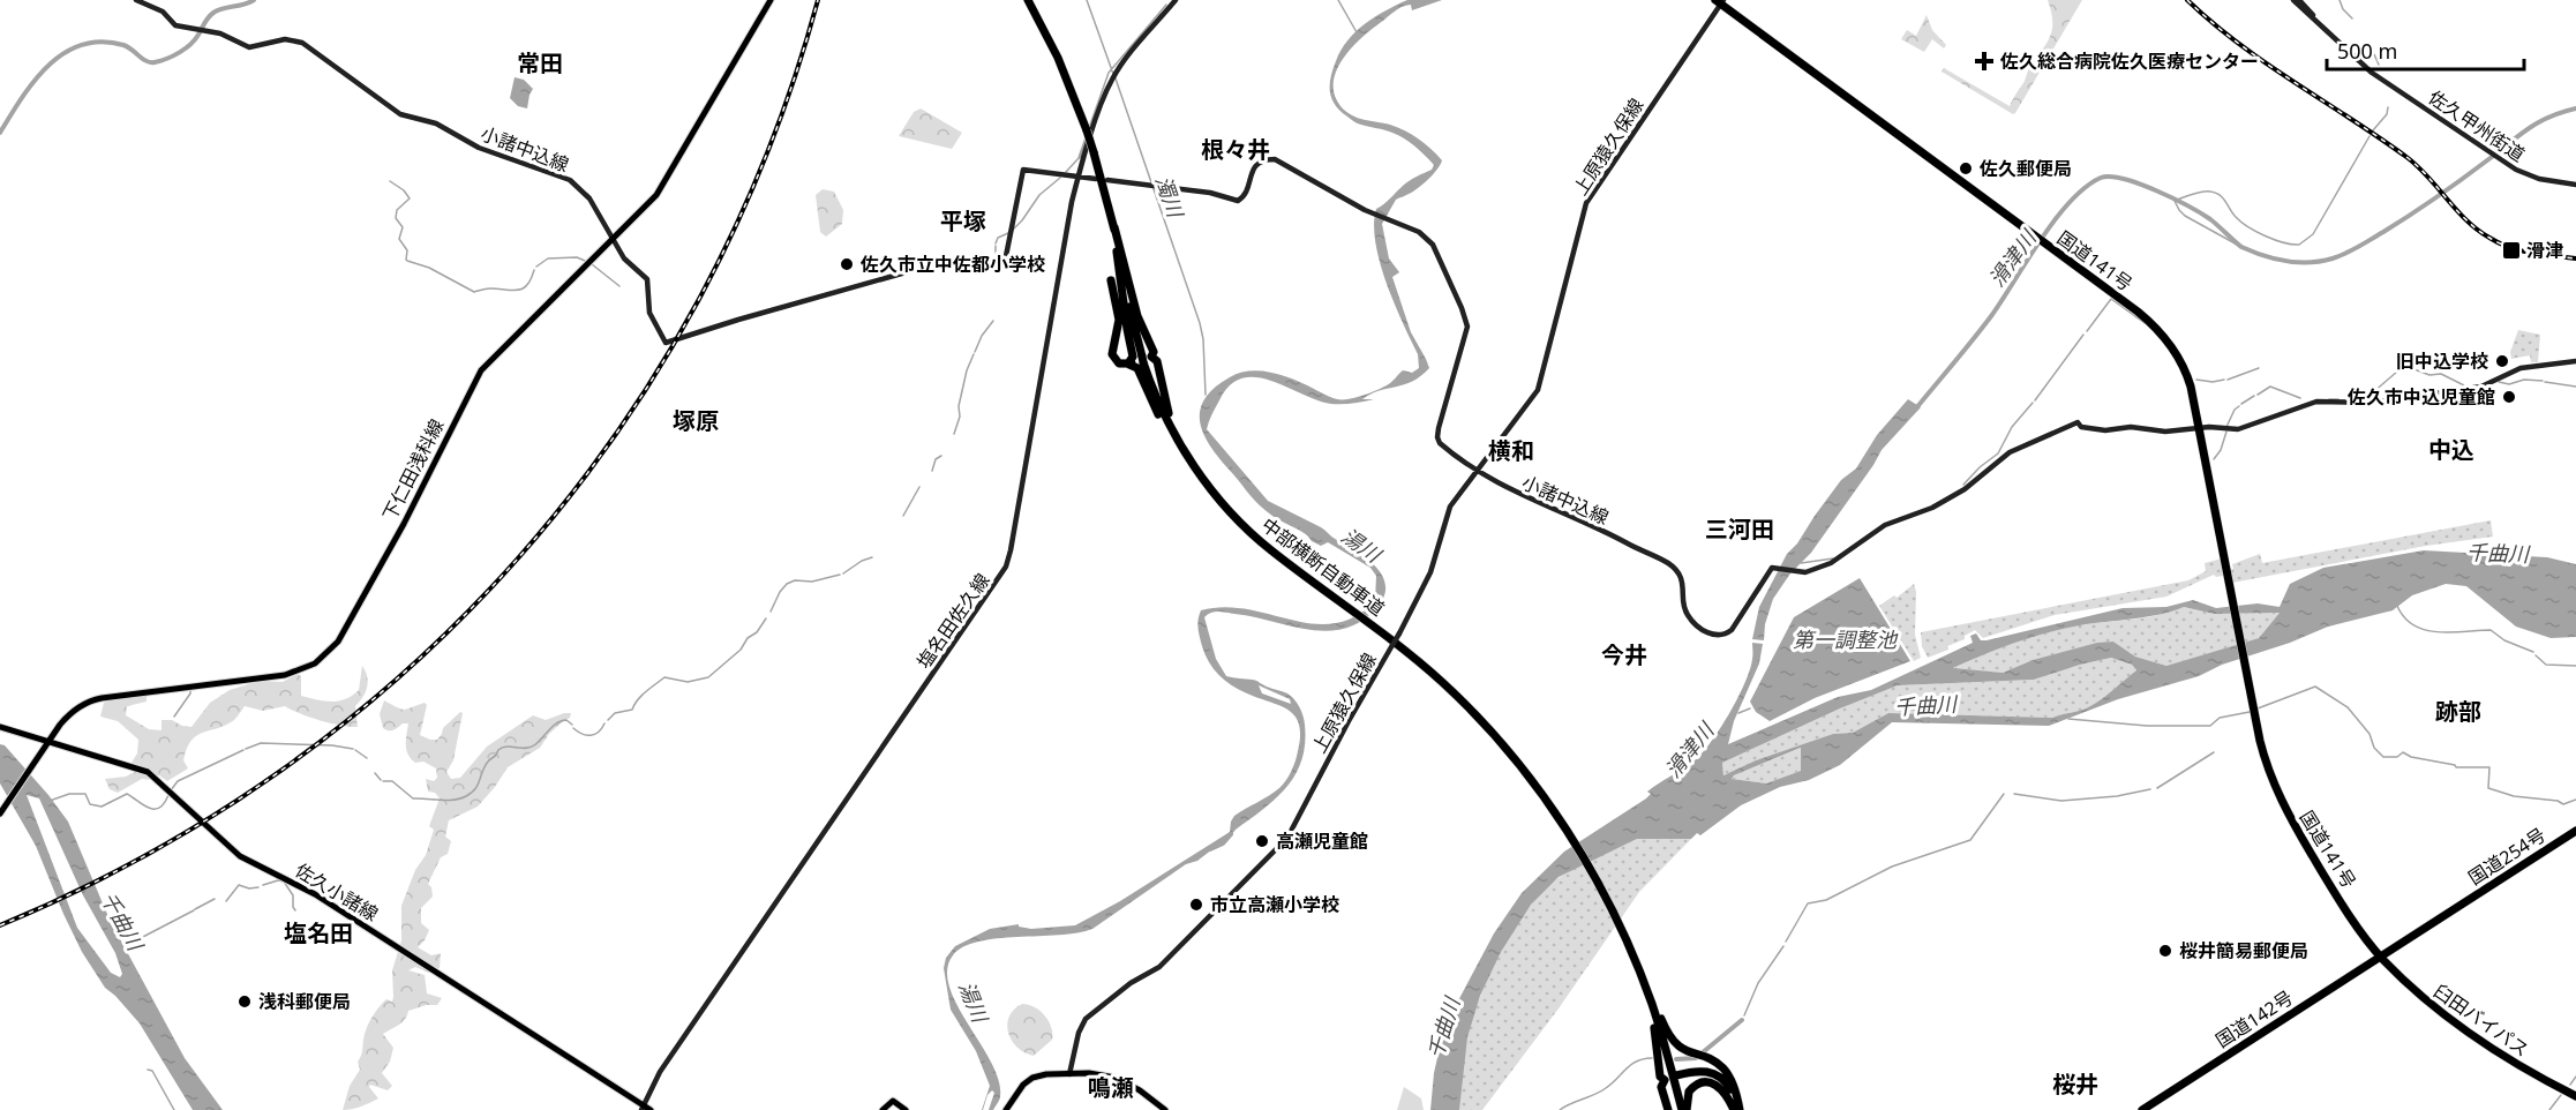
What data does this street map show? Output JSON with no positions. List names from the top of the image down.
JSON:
{
  "streets": {
    "highway": [
      "国道141号",
      "中部横断自動車道",
      "国道254号",
      "国道142号",
      "臼田バイパス"
    ],
    "main road": [
      "佐久甲州街道",
      "上原猿久保線",
      "小諸中込線",
      "下仁田浅科線",
      "塩名田佐久線",
      "佐久小諸線"
    ]
  },
  "crossings": [
    ["上原猿久保線", "小諸中込線"],
    ["上原猿久保線", "国道141号"],
    ["小諸中込線", "国道141号"],
    ["小諸中込線", "下仁田浅科線"],
    ["小諸中込線", "塩名田佐久線"],
    ["国道141号", "国道254号"],
    ["国道141号", "国道142号"],
    ["国道141号", "臼田バイパス"],
    ["下仁田浅科線", "佐久小諸線"],
    ["塩名田佐久線", "佐久小諸線"],
    ["国道254号", "国道142号"],
    ["国道254号", "臼田バイパス"],
    ["国道142号", "臼田バイパス"]
  ],
  "districts": [
    "常田",
    "根々井",
    "平塚",
    "塚原",
    "中込",
    "横和",
    "三河田",
    "今井",
    "跡部",
    "塩名田",
    "桜井",
    "鳴瀬"
  ],
  "water": [
    "濁川",
    "滑津川",
    "湯川",
    "千曲川",
    "第一調整池"
  ],
  "places": {
    "health": ["佐久総合病院佐久医療センター"],
    "other": [
      "佐久郵便局",
      "佐久市立中佐都小学校",
      "旧中込学校",
      "佐久市中込児童館",
      "高瀬児童館",
      "市立高瀬小学校",
      "桜井簡易郵便局",
      "浅科郵便局"
    ],
    "transit": ["滑津"]
  },
  "scale_bar": "500 m"
}
